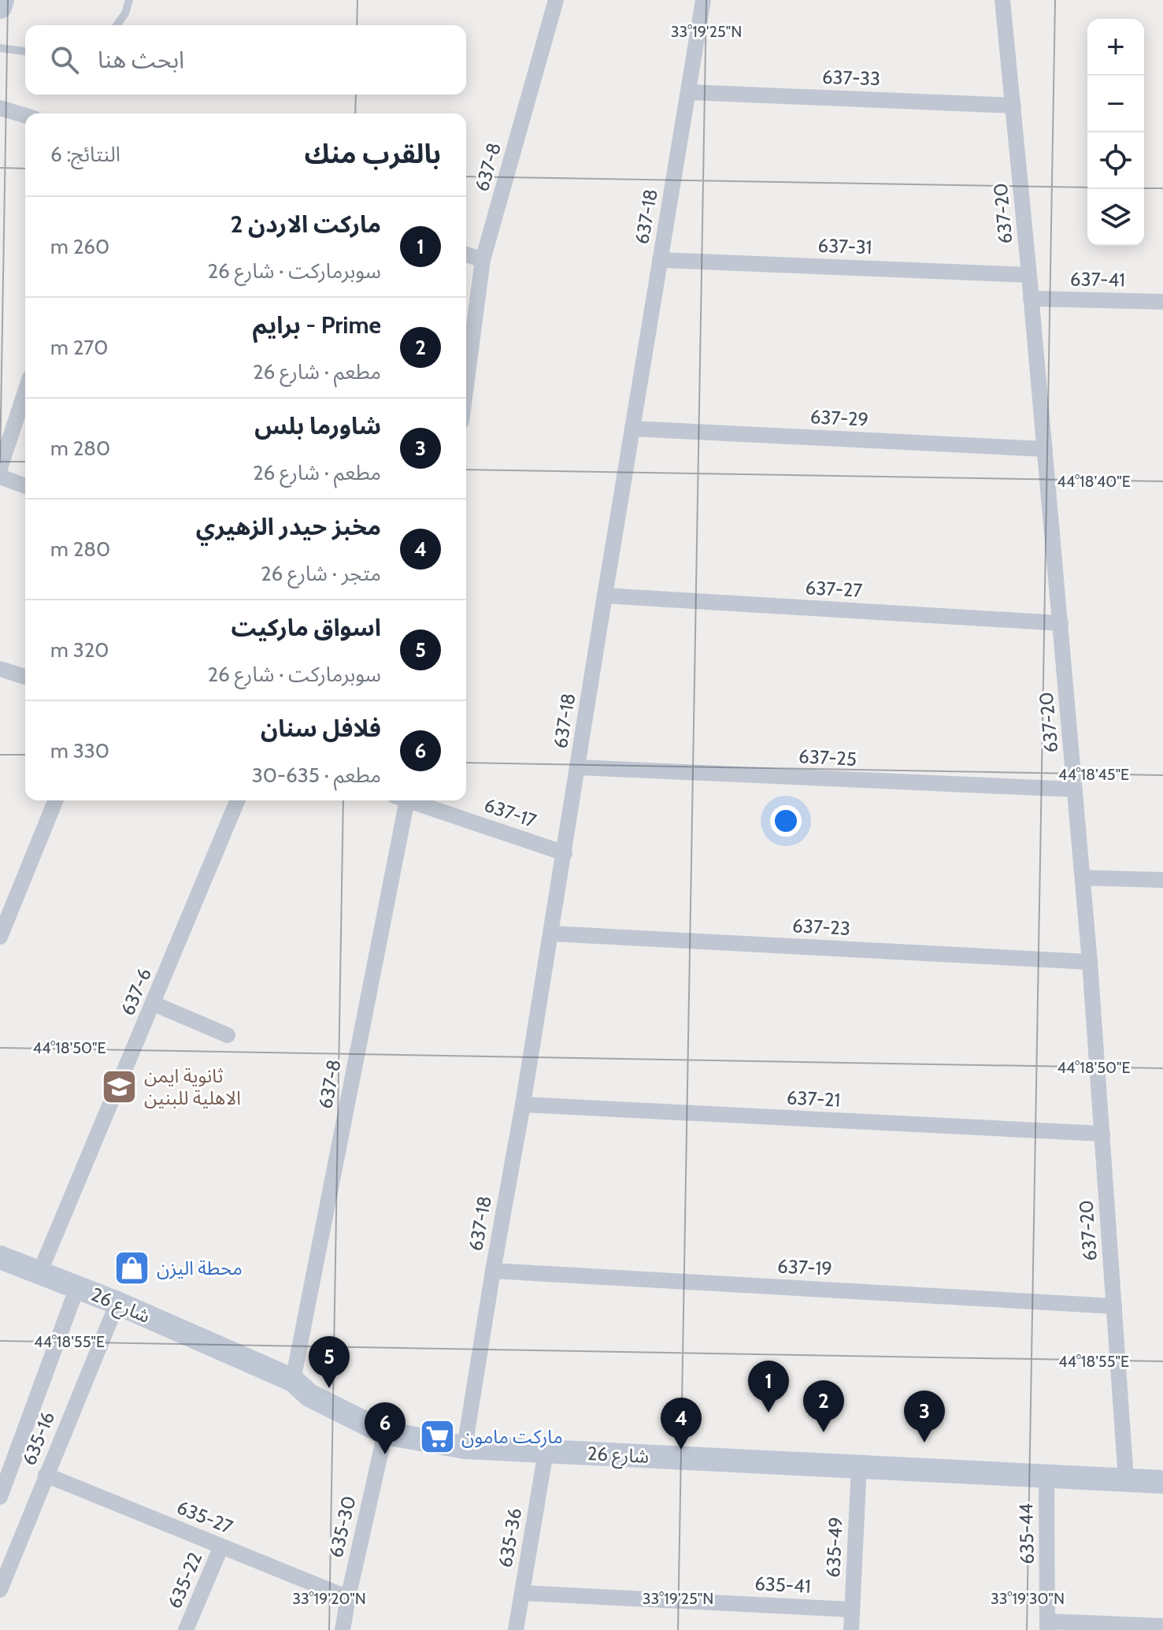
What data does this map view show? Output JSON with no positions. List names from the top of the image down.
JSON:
{
  "streets": {
    "street": [
      "637-33",
      "637-8",
      "637-20",
      "637-18",
      "637-31",
      "637-41",
      "637-29",
      "637-27",
      "637-25",
      "637-17",
      "637-23",
      "637-6",
      "637-21",
      "637-19",
      "شارع 26",
      "635-16",
      "635-27",
      "635-30",
      "635-44",
      "635-36",
      "635-49",
      "635-22",
      "635-41"
    ]
  },
  "crossings": [
    ["637-33", "637-20"],
    ["637-33", "637-18"],
    ["637-8", "شارع 26"],
    ["637-20", "637-31"],
    ["637-20", "637-41"],
    ["637-20", "637-29"],
    ["637-20", "637-27"],
    ["637-20", "637-25"],
    ["637-20", "637-23"],
    ["637-20", "637-21"],
    ["637-20", "637-19"],
    ["637-20", "شارع 26"],
    ["637-18", "637-31"],
    ["637-18", "637-29"],
    ["637-18", "637-27"],
    ["637-18", "637-25"],
    ["637-18", "637-17"],
    ["637-18", "637-23"],
    ["637-18", "637-21"],
    ["637-18", "637-19"],
    ["637-18", "شارع 26"],
    ["637-6", "شارع 26"],
    ["شارع 26", "635-16"],
    ["شارع 26", "635-30"],
    ["شارع 26", "635-44"],
    ["شارع 26", "635-36"],
    ["شارع 26", "635-49"],
    ["635-16", "635-27"],
    ["635-27", "635-30"],
    ["635-27", "635-22"],
    ["635-36", "635-41"],
    ["635-49", "635-41"]
  ],
  "places": {
    "school or university": ["ثانوية ايمن الاهلية للبنين"],
    "shop": ["محطة اليزن"],
    "supermarket": ["ماركت مامون"]
  },
  "page": {
    "map_buttons": ["+", "−"],
    "search": "ابحث هنا",
    "heading": ["بالقرب منك", "النتائج: 6"],
    "list": [
      {
        "mark": "1",
        "name": "ماركت الاردن 2",
        "note": "سوبرماركت · شارع 26",
        "value": "260 m"
      },
      {
        "mark": "2",
        "name": "Prime - برايم",
        "note": "مطعم · شارع 26",
        "value": "270 m"
      },
      {
        "mark": "3",
        "name": "شاورما بلس",
        "note": "مطعم · شارع 26",
        "value": "280 m"
      },
      {
        "mark": "4",
        "name": "مخبز حيدر الزهيري",
        "note": "متجر · شارع 26",
        "value": "280 m"
      },
      {
        "mark": "5",
        "name": "اسواق ماركيت",
        "note": "سوبرماركت · شارع 26",
        "value": "320 m"
      },
      {
        "mark": "6",
        "name": "فلافل سنان",
        "note": "مطعم · 635-30",
        "value": "330 m"
      }
    ],
    "pins": [
      "5",
      "1",
      "2",
      "3",
      "4",
      "6"
    ]
  },
  "coordinates": [
    "33°19'25\"N",
    "44°18'40\"E",
    "44°18'45\"E",
    "44°18'50\"E",
    "44°18'55\"E",
    "33°19'20\"N",
    "33°19'30\"N"
  ]
}
